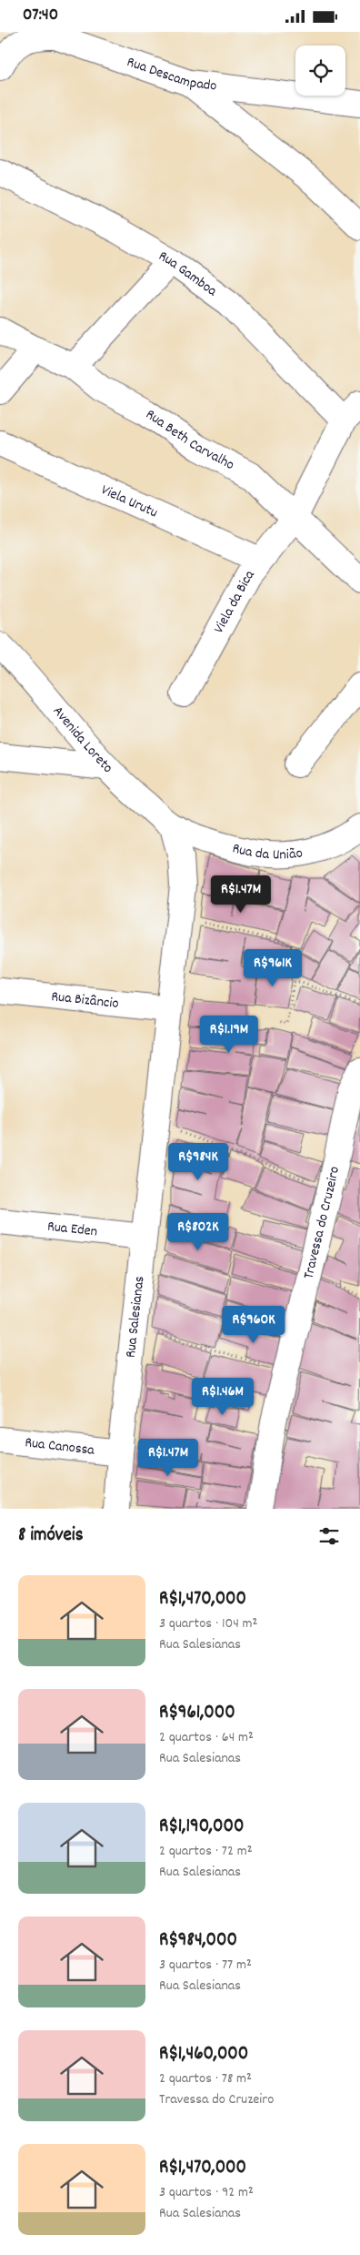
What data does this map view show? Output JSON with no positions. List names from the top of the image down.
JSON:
{
  "streets": {
    "street": [
      "Rua Descampado",
      "Rua Gamboa",
      "Rua Beth Carvalho",
      "Viela Urutu",
      "Viela da Bica",
      "Avenida Loreto",
      "Rua da União",
      "Rua Bizâncio",
      "Travessa do Cruzeiro",
      "Rua Eden",
      "Rua Salesianas",
      "Rua Canossa"
    ]
  },
  "crossings": [
    ["Rua Gamboa", "Viela da Bica"],
    ["Rua Beth Carvalho", "Viela da Bica"],
    ["Viela Urutu", "Viela da Bica"],
    ["Avenida Loreto", "Rua da União"],
    ["Avenida Loreto", "Rua Salesianas"],
    ["Rua da União", "Rua Salesianas"],
    ["Rua Bizâncio", "Rua Salesianas"],
    ["Rua Eden", "Rua Salesianas"],
    ["Rua Salesianas", "Rua Canossa"]
  ],
  "page": {
    "status": "07:40",
    "price": [
      "R$1.47M",
      "R$961K",
      "R$1.19M",
      "R$984K",
      "R$802K",
      "R$960K",
      "R$1.46M",
      "R$1.47M"
    ],
    "heading": "8 imóveis",
    "list": [
      {
        "name": "R$1,470,000",
        "note": "3 quartos · 104 m² · Rua Salesianas"
      },
      {
        "name": "R$961,000",
        "note": "2 quartos · 64 m² · Rua Salesianas"
      },
      {
        "name": "R$1,190,000",
        "note": "2 quartos · 72 m² · Rua Salesianas"
      },
      {
        "name": "R$984,000",
        "note": "3 quartos · 77 m² · Rua Salesianas"
      },
      {
        "name": "R$1,460,000",
        "note": "2 quartos · 78 m² · Travessa do Cruzeiro"
      },
      {
        "name": "R$1,470,000",
        "note": "3 quartos · 92 m² · Rua Salesianas"
      }
    ]
  }
}
